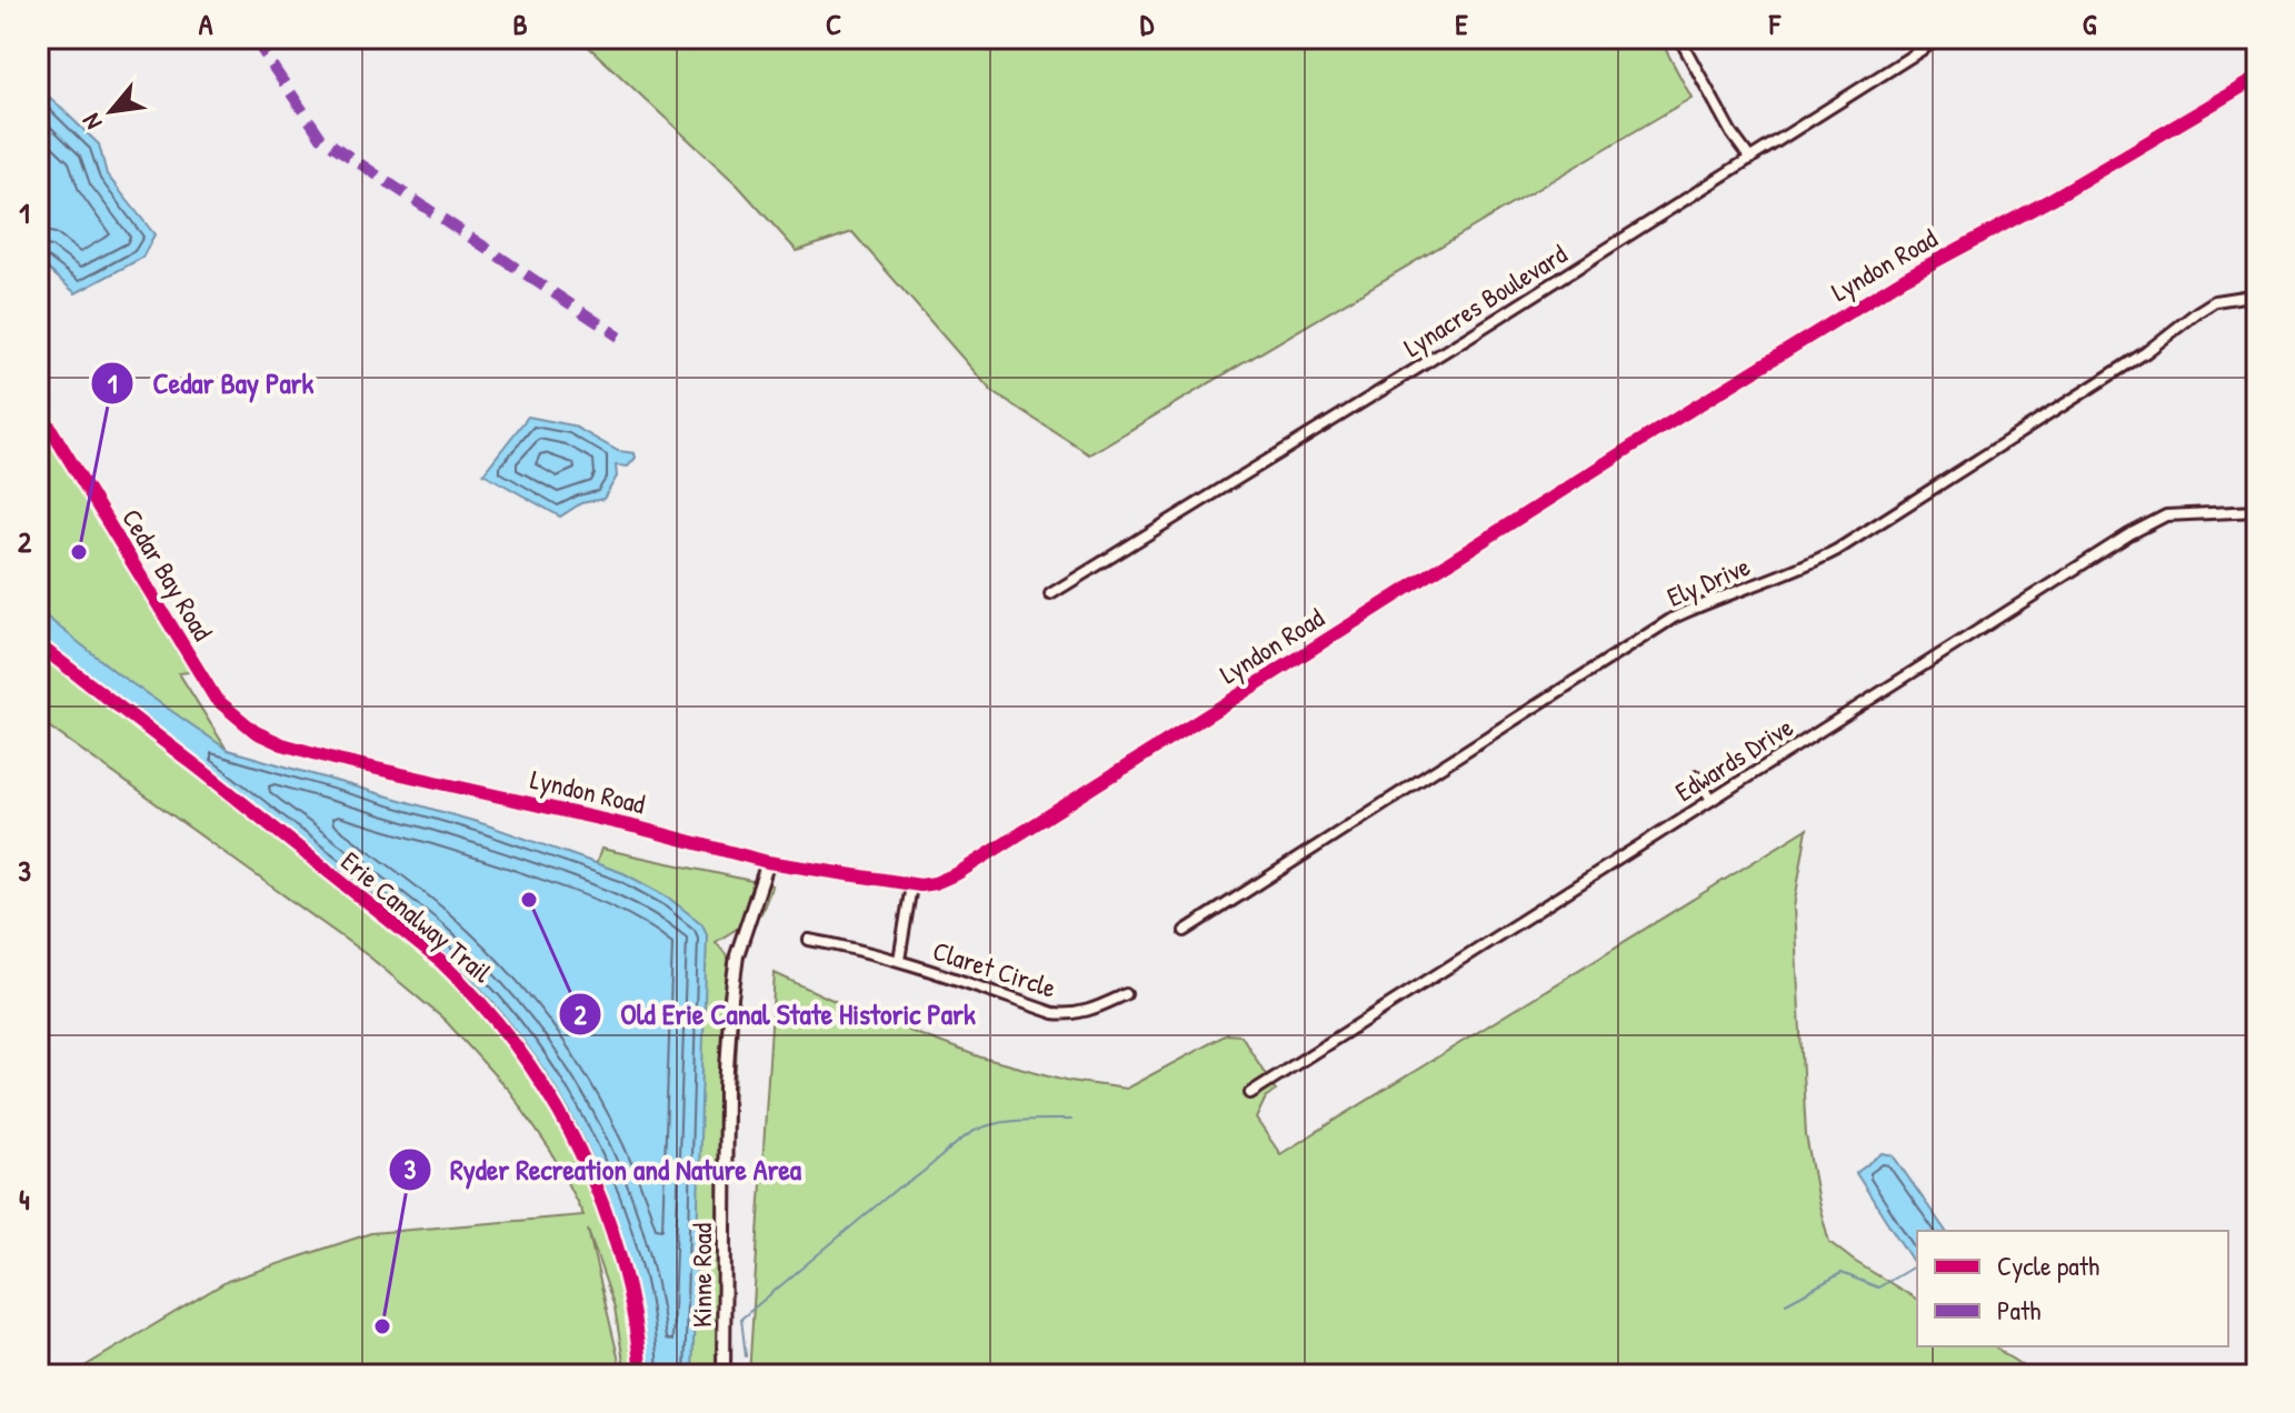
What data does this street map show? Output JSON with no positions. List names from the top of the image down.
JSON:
{
  "streets": {
    "street": [
      "Lyndon Road",
      "Lynacres Boulevard",
      "Cedar Bay Road",
      "Ely Drive",
      "Edwards Drive",
      "Claret Circle",
      "Kinne Road"
    ],
    "cycle path": ["Erie Canalway Trail"]
  },
  "crossings": [
    ["Lyndon Road", "Cedar Bay Road"],
    ["Lyndon Road", "Claret Circle"],
    ["Lyndon Road", "Kinne Road"]
  ],
  "places": ["Cedar Bay Park", "Old Erie Canal State Historic Park", "Ryder Recreation and Nature Area"],
  "legend": ["Cycle path", "Path"],
  "north": "bottom left",
  "grid": {
    "columns": [
      "A",
      "B",
      "C",
      "D",
      "E",
      "F",
      "G"
    ],
    "rows": [
      "1",
      "2",
      "3",
      "4"
    ]
  }
}
